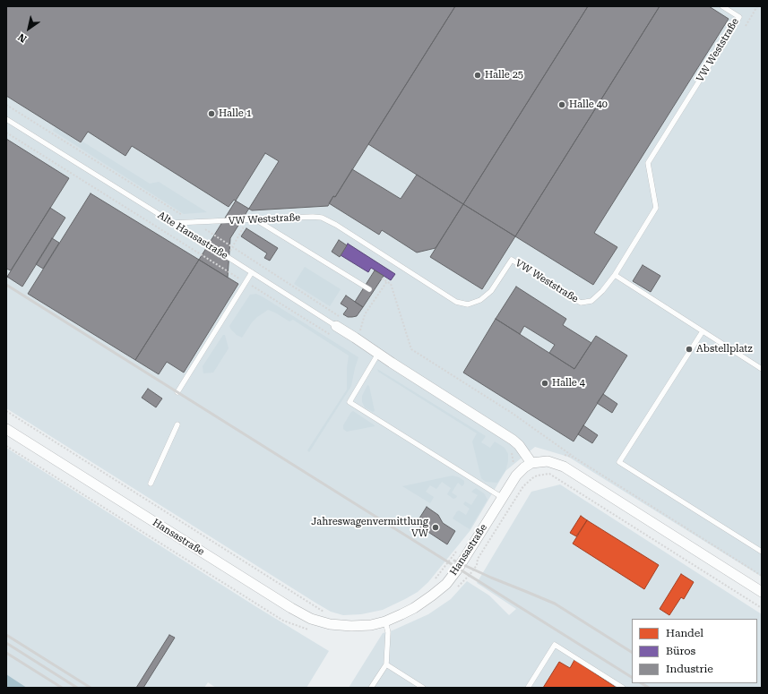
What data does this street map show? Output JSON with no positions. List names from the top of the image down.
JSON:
{
  "streets": {
    "street": ["Alte Hansastraße", "Hansastraße"],
    "lane": ["VW Weststraße"]
  },
  "crossings": [
    ["VW Weststraße", "Alte Hansastraße"],
    ["Alte Hansastraße", "Hansastraße"]
  ],
  "places": [
    "Halle 25",
    "Halle 40",
    "Halle 1",
    "Abstellplatz",
    "Halle 4",
    "Jahreswagenvermittlung VW"
  ],
  "legend": ["Handel", "Büros", "Industrie"],
  "north": "bottom left"
}
